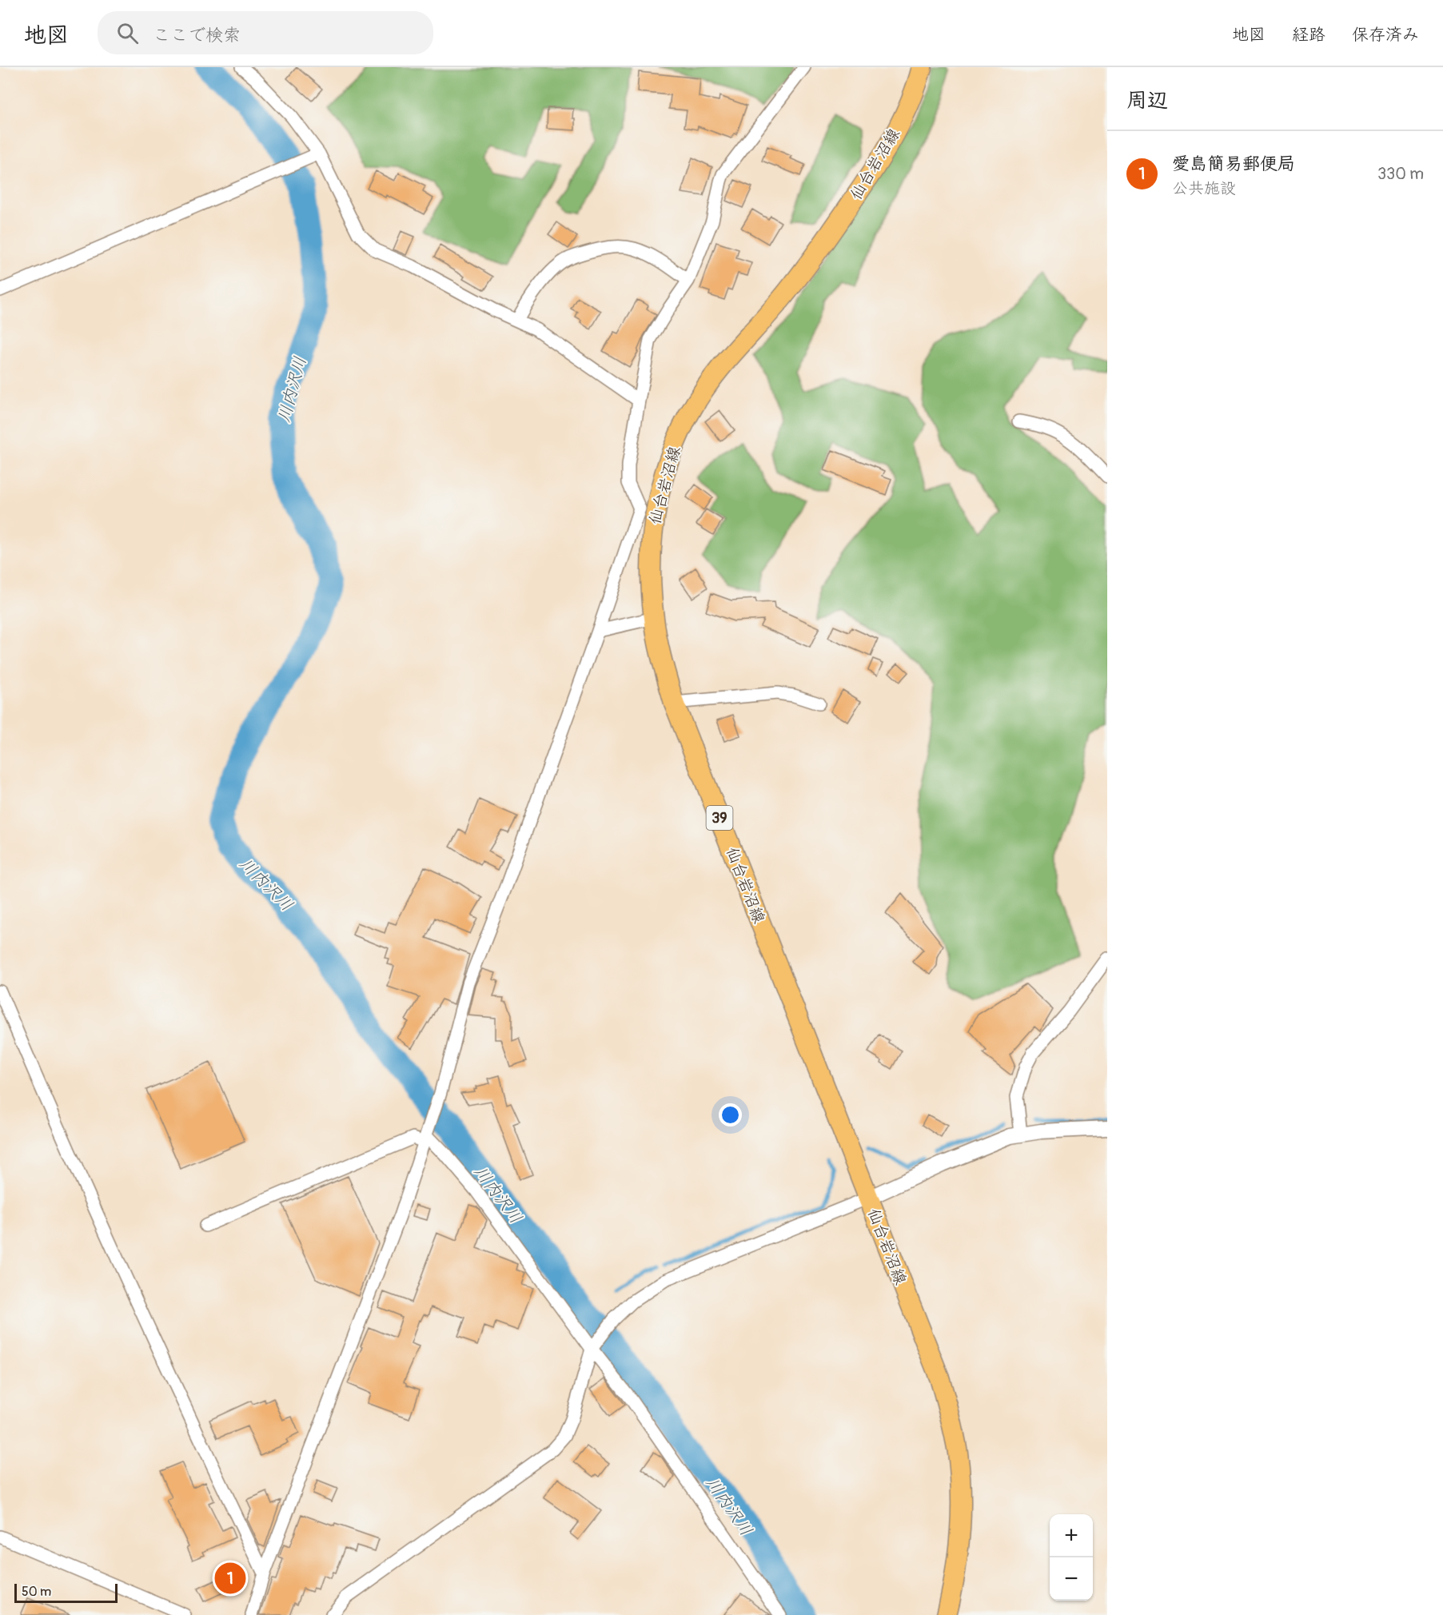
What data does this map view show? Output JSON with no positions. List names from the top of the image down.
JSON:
{
  "streets": {
    "main road": ["仙台岩沼線", "39"]
  },
  "water": ["川内沢川"],
  "scale_bar": "50 m",
  "page": {
    "header": "地図",
    "search": "ここで検索",
    "nav": ["地図", "経路", "保存済み"],
    "heading": "周辺",
    "list": [
      {
        "mark": "1",
        "name": "愛島簡易郵便局",
        "note": "公共施設",
        "value": "330 m"
      }
    ],
    "map_buttons": ["+", "−"],
    "pins": "1",
    "scale": "50 m"
  }
}
